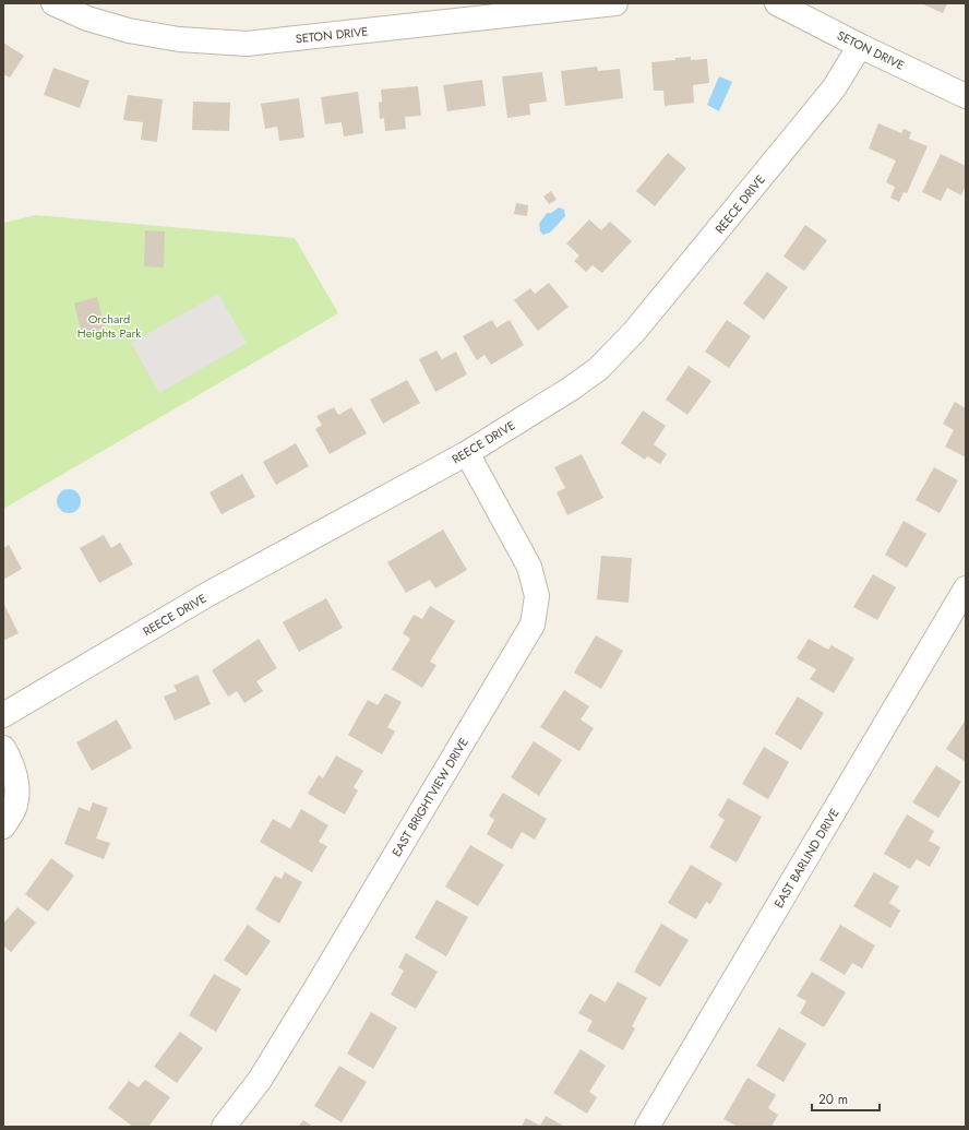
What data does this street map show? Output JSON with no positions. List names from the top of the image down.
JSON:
{
  "streets": {
    "street": [
      "SETON DRIVE",
      "REECE DRIVE",
      "EAST BRIGHTVIEW DRIVE",
      "EAST BARLIND DRIVE"
    ]
  },
  "crossings": [
    ["SETON DRIVE", "REECE DRIVE"],
    ["REECE DRIVE", "EAST BRIGHTVIEW DRIVE"]
  ],
  "parks": ["Orchard Heights Park"],
  "scale_bar": "20 m"
}
